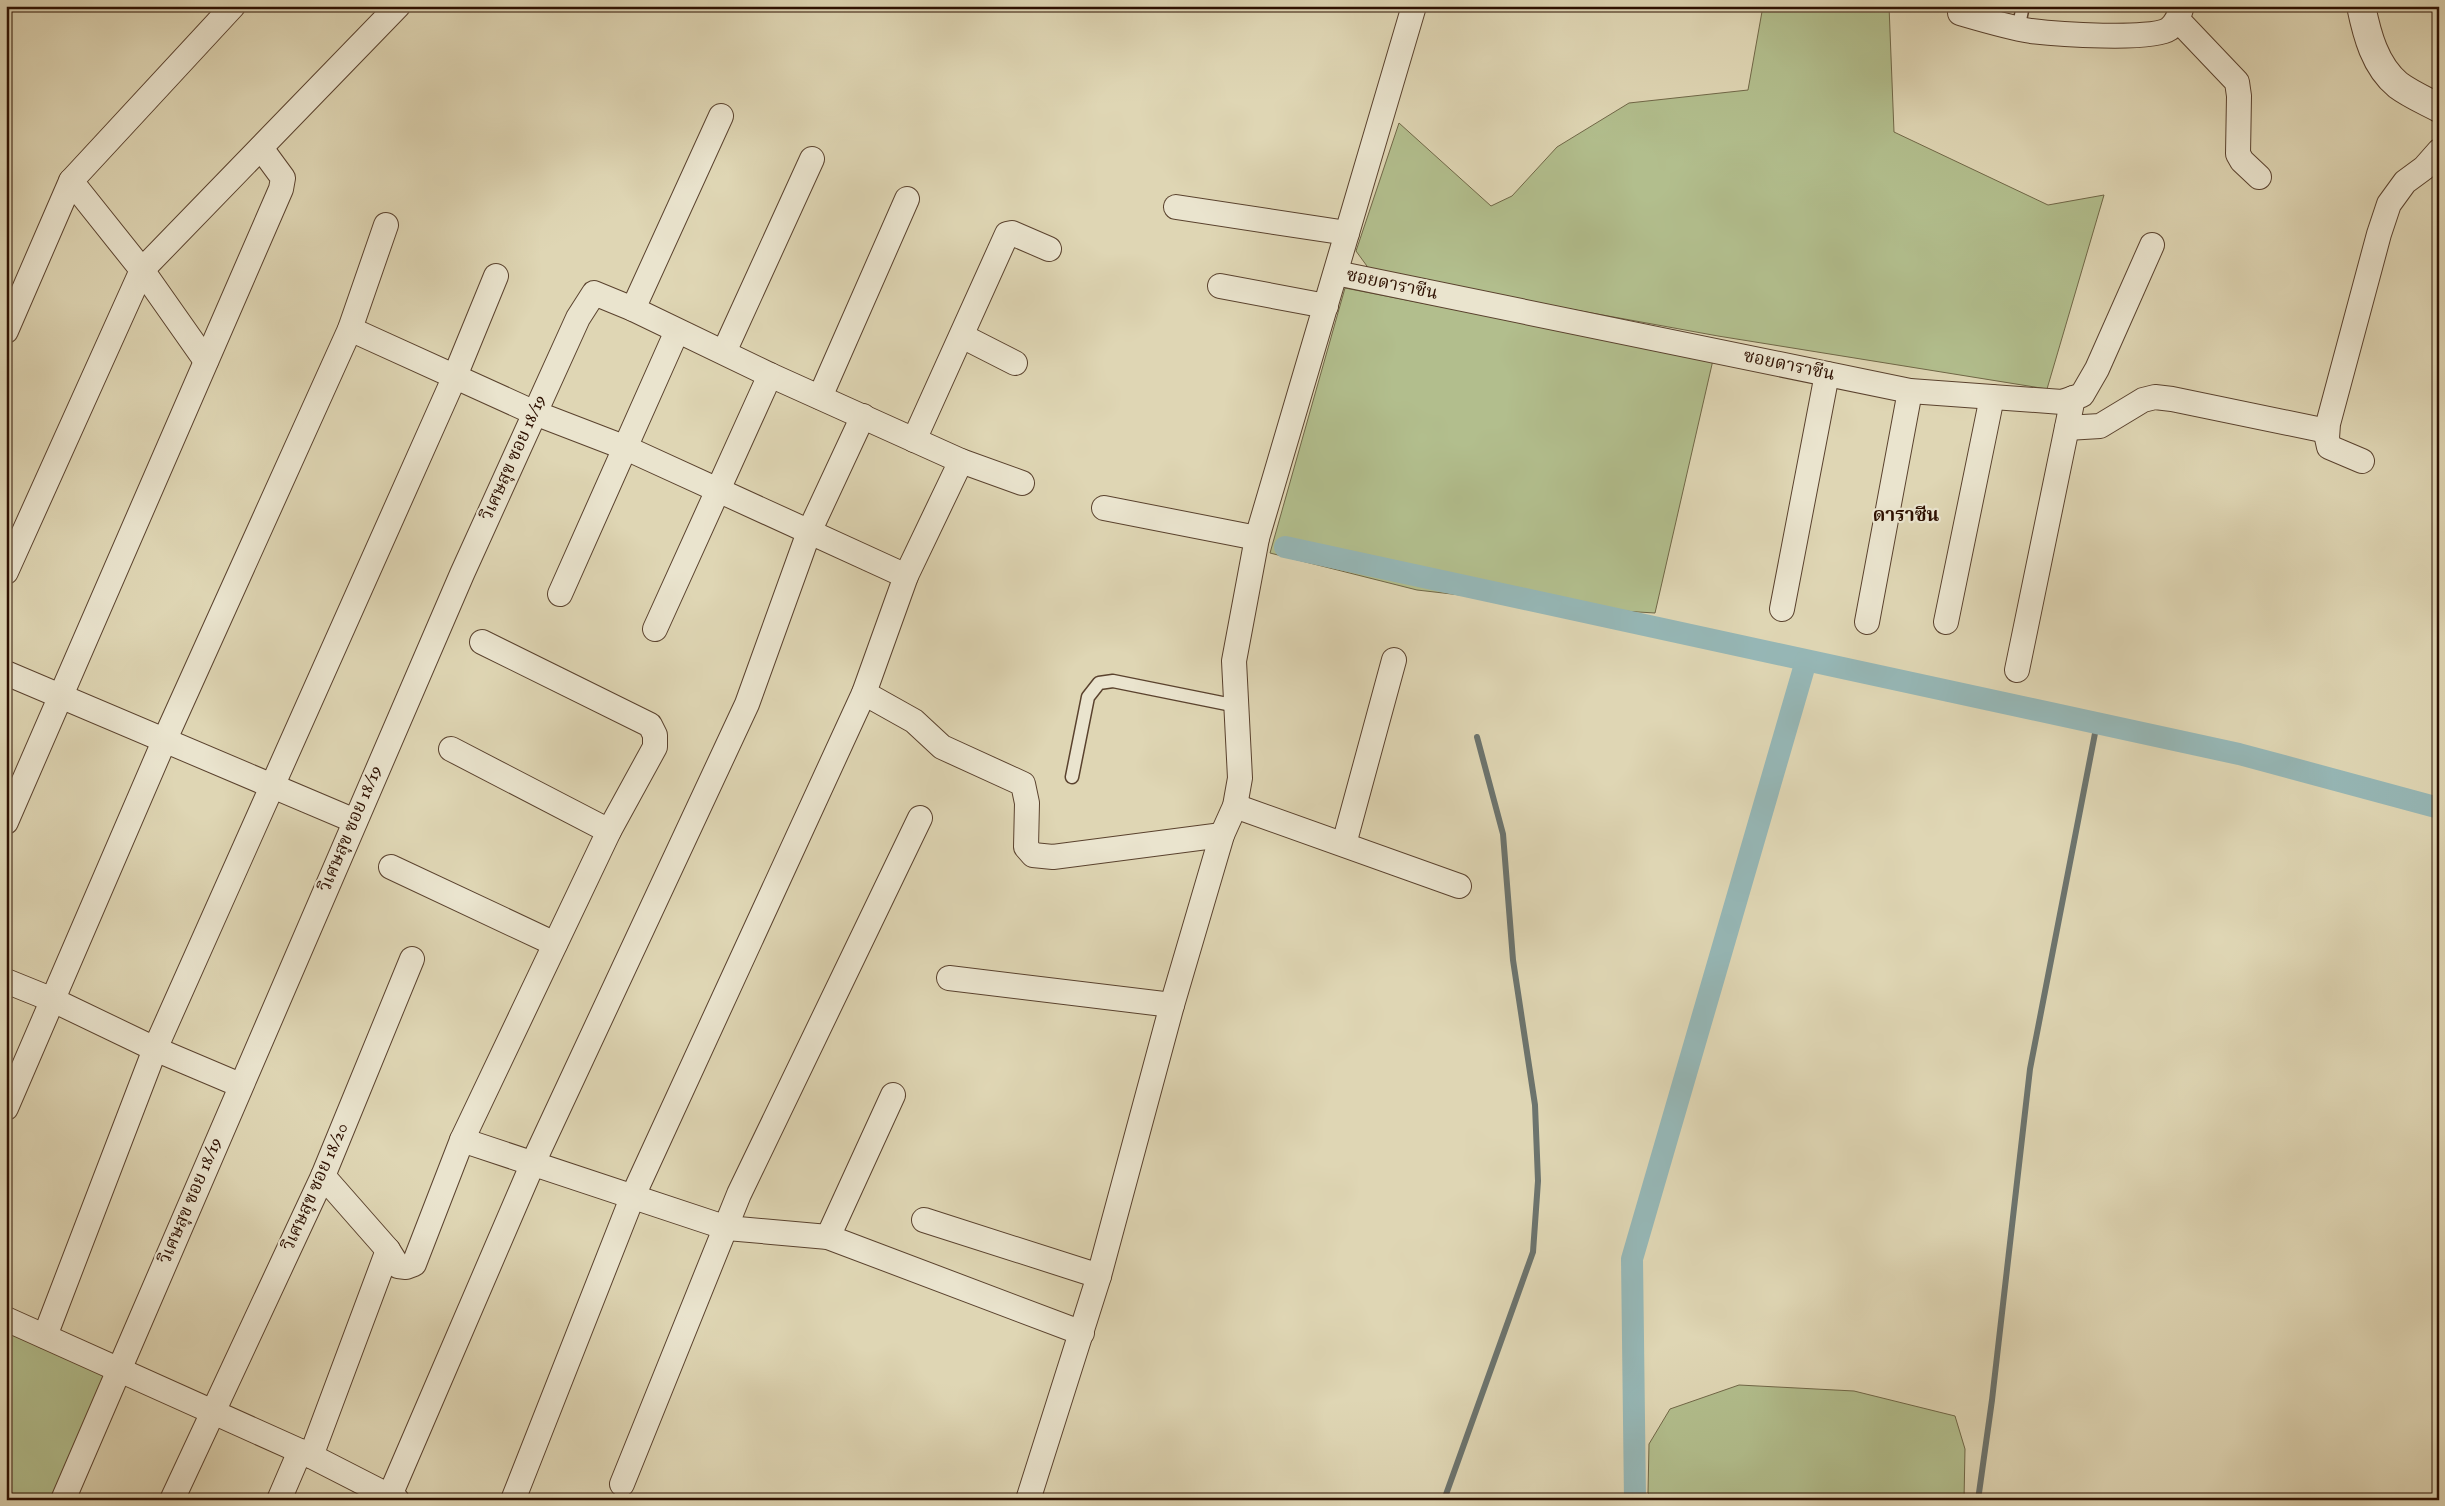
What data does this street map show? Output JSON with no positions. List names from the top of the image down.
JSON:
{
  "streets": {
    "street": ["ซอยดาราซีน", "วิเศษสุข ซอย 18/19", "วิเศษสุข ซอย 18/20"]
  },
  "districts": ["ดาราซีน"]
}
